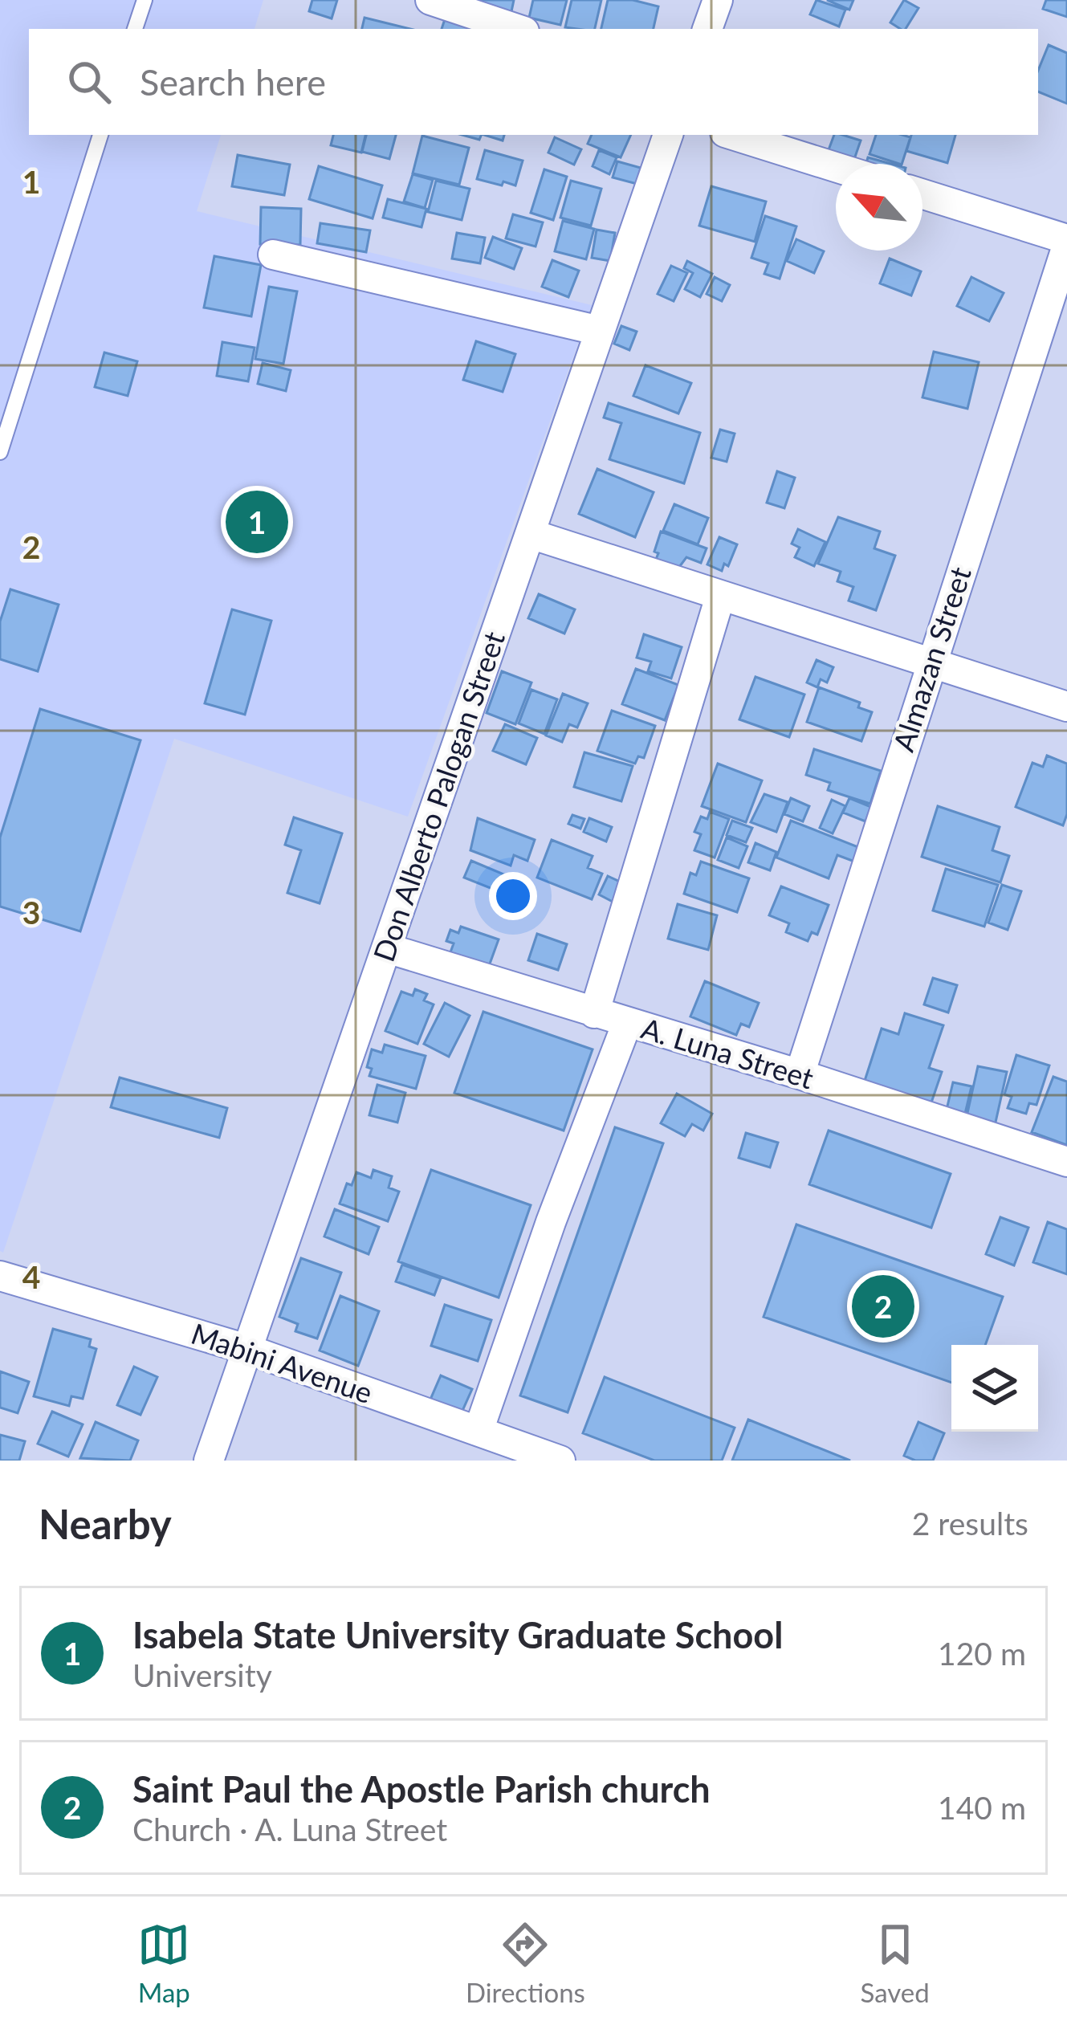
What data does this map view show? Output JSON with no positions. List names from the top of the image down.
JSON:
{
  "streets": {
    "street": [
      "Almazan Street",
      "Don Alberto Palogan Street",
      "A. Luna Street",
      "Mabini Avenue"
    ]
  },
  "crossings": [
    ["Almazan Street", "A. Luna Street"],
    ["Don Alberto Palogan Street", "A. Luna Street"],
    ["Don Alberto Palogan Street", "Mabini Avenue"]
  ],
  "north": "top left",
  "page": {
    "search": "Search here",
    "pins": ["1", "2"],
    "heading": ["Nearby", "2 results"],
    "list": [
      {
        "mark": "1",
        "name": "Isabela State University Graduate School",
        "note": "University",
        "value": "120 m"
      },
      {
        "mark": "2",
        "name": "Saint Paul the Apostle Parish church",
        "note": "Church · A. Luna Street",
        "value": "140 m"
      }
    ],
    "nav": ["Map", "Directions", "Saved"]
  },
  "grid": {
    "rows": [
      "1",
      "2",
      "3",
      "4"
    ]
  }
}
